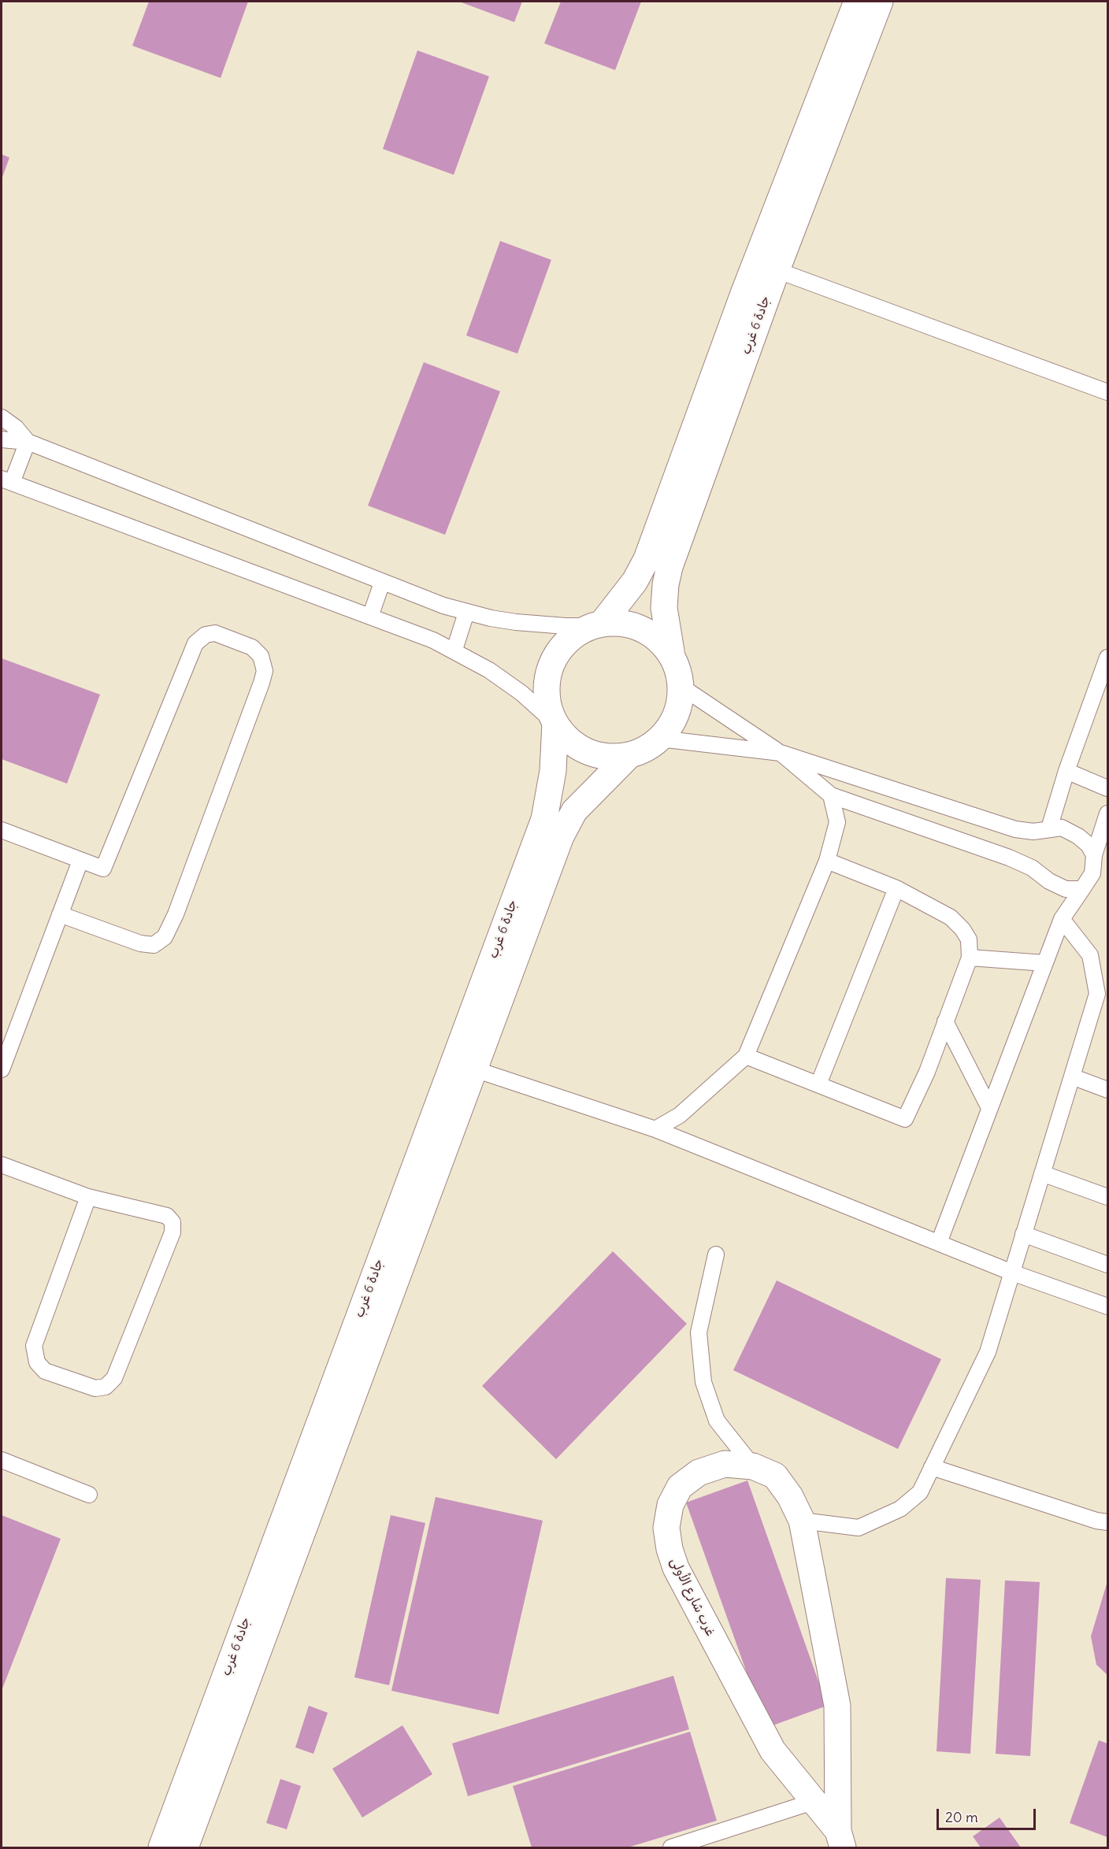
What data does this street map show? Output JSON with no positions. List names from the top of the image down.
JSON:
{
  "streets": {
    "main road": ["جادة 6 غرب", "غرب شارع الأولى"]
  },
  "scale_bar": "20 m"
}
